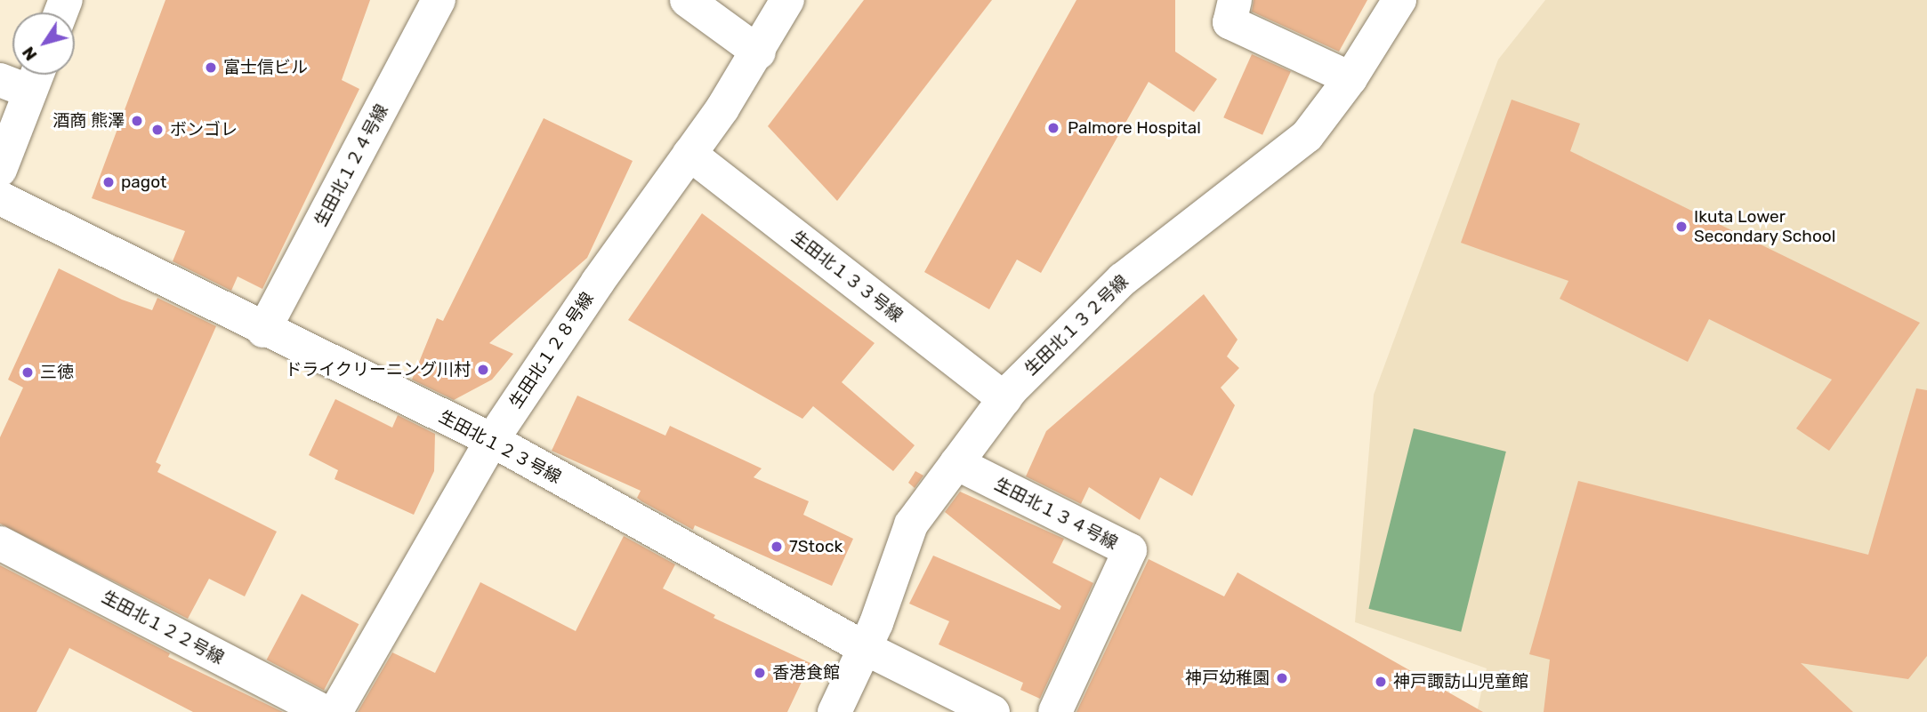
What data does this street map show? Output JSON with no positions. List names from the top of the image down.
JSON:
{
  "streets": {
    "street": [
      "生田北１２４号線",
      "生田北１３３号線",
      "生田北１３２号線",
      "生田北１２８号線",
      "生田北１２３号線",
      "生田北１３４号線",
      "生田北１２２号線"
    ]
  },
  "crossings": [
    ["生田北１２４号線", "生田北１２３号線"],
    ["生田北１３３号線", "生田北１３２号線"],
    ["生田北１３３号線", "生田北１２８号線"],
    ["生田北１３２号線", "生田北１２３号線"],
    ["生田北１３２号線", "生田北１３４号線"],
    ["生田北１２８号線", "生田北１２３号線"]
  ],
  "places": [
    "富士信ビル",
    "酒商 熊澤",
    "Palmore Hospital",
    "ボンゴレ",
    "pagot",
    "Ikuta Lower Secondary School",
    "ドライクリーニング川村",
    "三徳",
    "7Stock",
    "香港食館",
    "神戸幼稚園",
    "神戸諏訪山児童館"
  ],
  "north": "bottom left"
}
